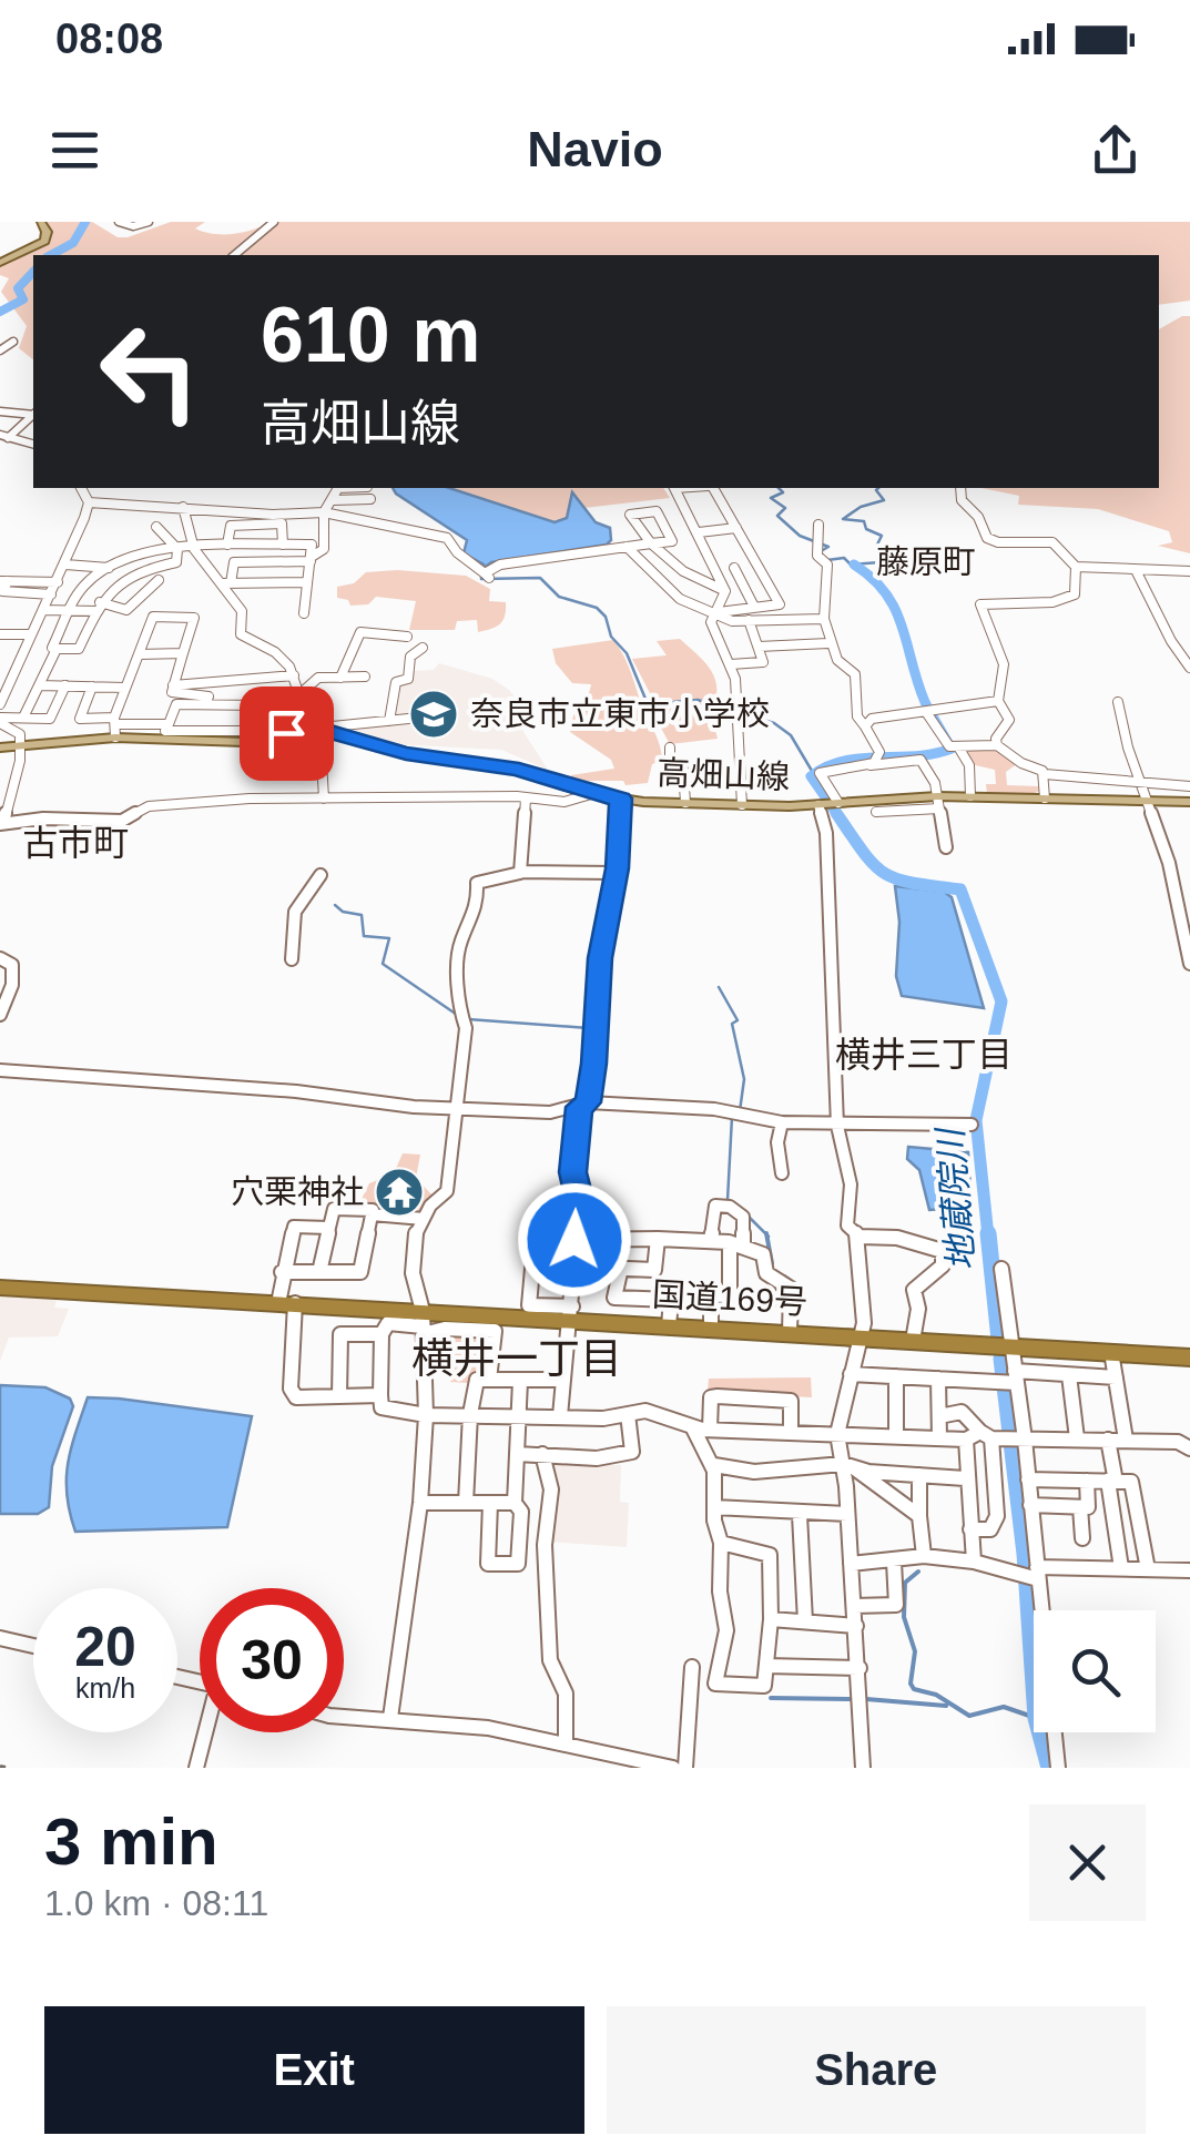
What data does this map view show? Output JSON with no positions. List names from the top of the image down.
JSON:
{
  "streets": {
    "highway": ["国道169号"],
    "main road": ["高畑山線"]
  },
  "districts": [
    "藤原町",
    "古市町",
    "横井三丁目",
    "横井一丁目"
  ],
  "water": ["地蔵院川"],
  "places": {
    "school or university": ["奈良市立東市小学校"],
    "temple": ["穴栗神社"]
  },
  "page": {
    "status": "08:08",
    "header": "Navio",
    "turn": ["610 m", "高畑山線"],
    "speed": "20 km/h",
    "limit": "30",
    "heading": ["3 min", "1.0 km · 08:11"],
    "buttons": ["Exit", "Share"]
  }
}
